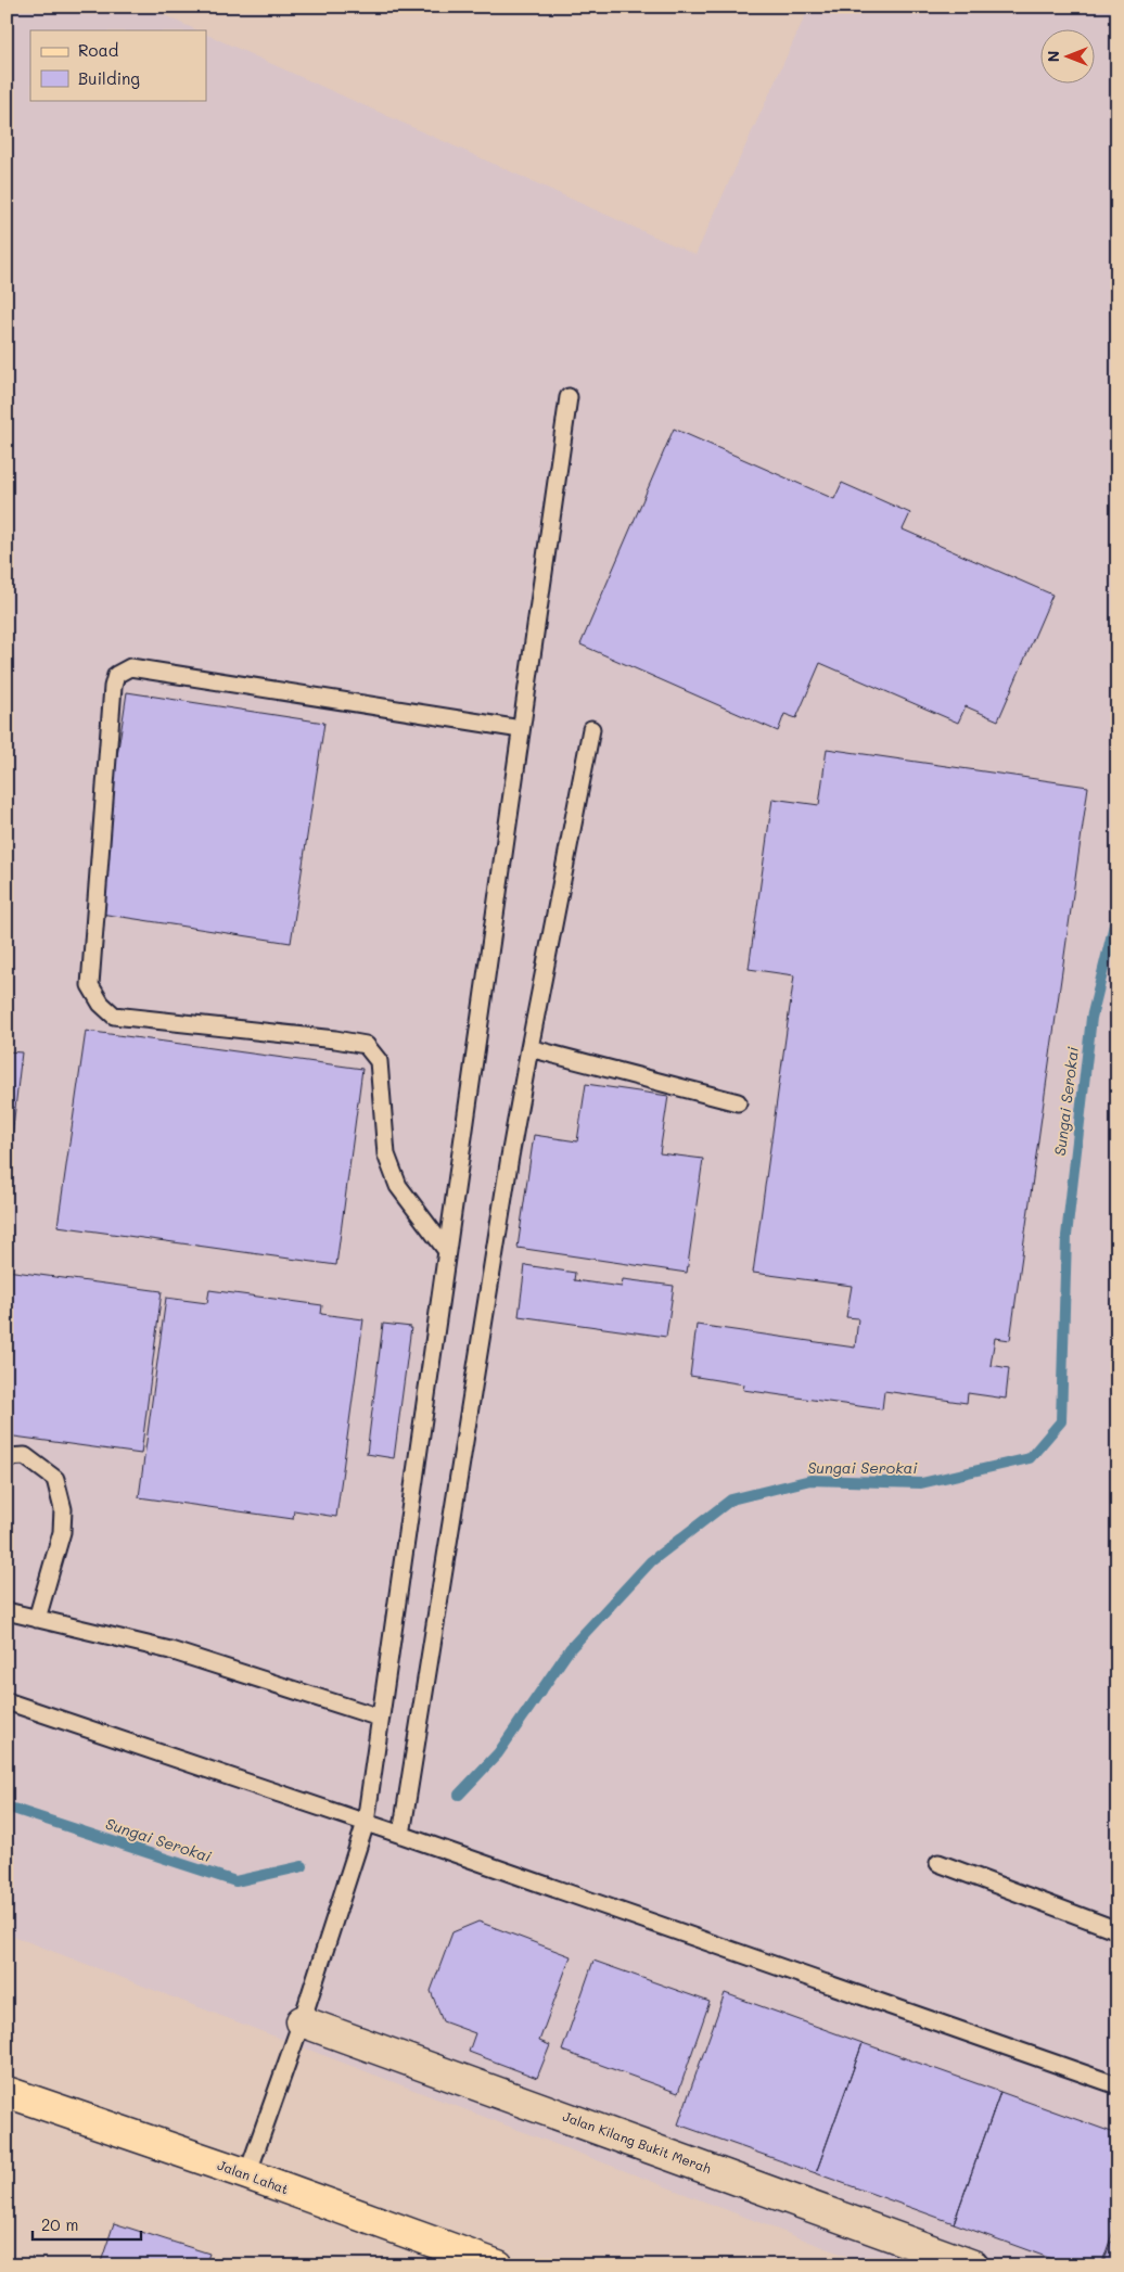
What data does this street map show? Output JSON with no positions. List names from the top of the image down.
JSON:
{
  "streets": {
    "main road": ["Jalan Lahat"],
    "street": ["Jalan Kilang Bukit Merah"]
  },
  "water": ["Sungai Serokai"],
  "legend": ["Road", "Building"],
  "scale_bar": "20 m",
  "north": "left"
}
